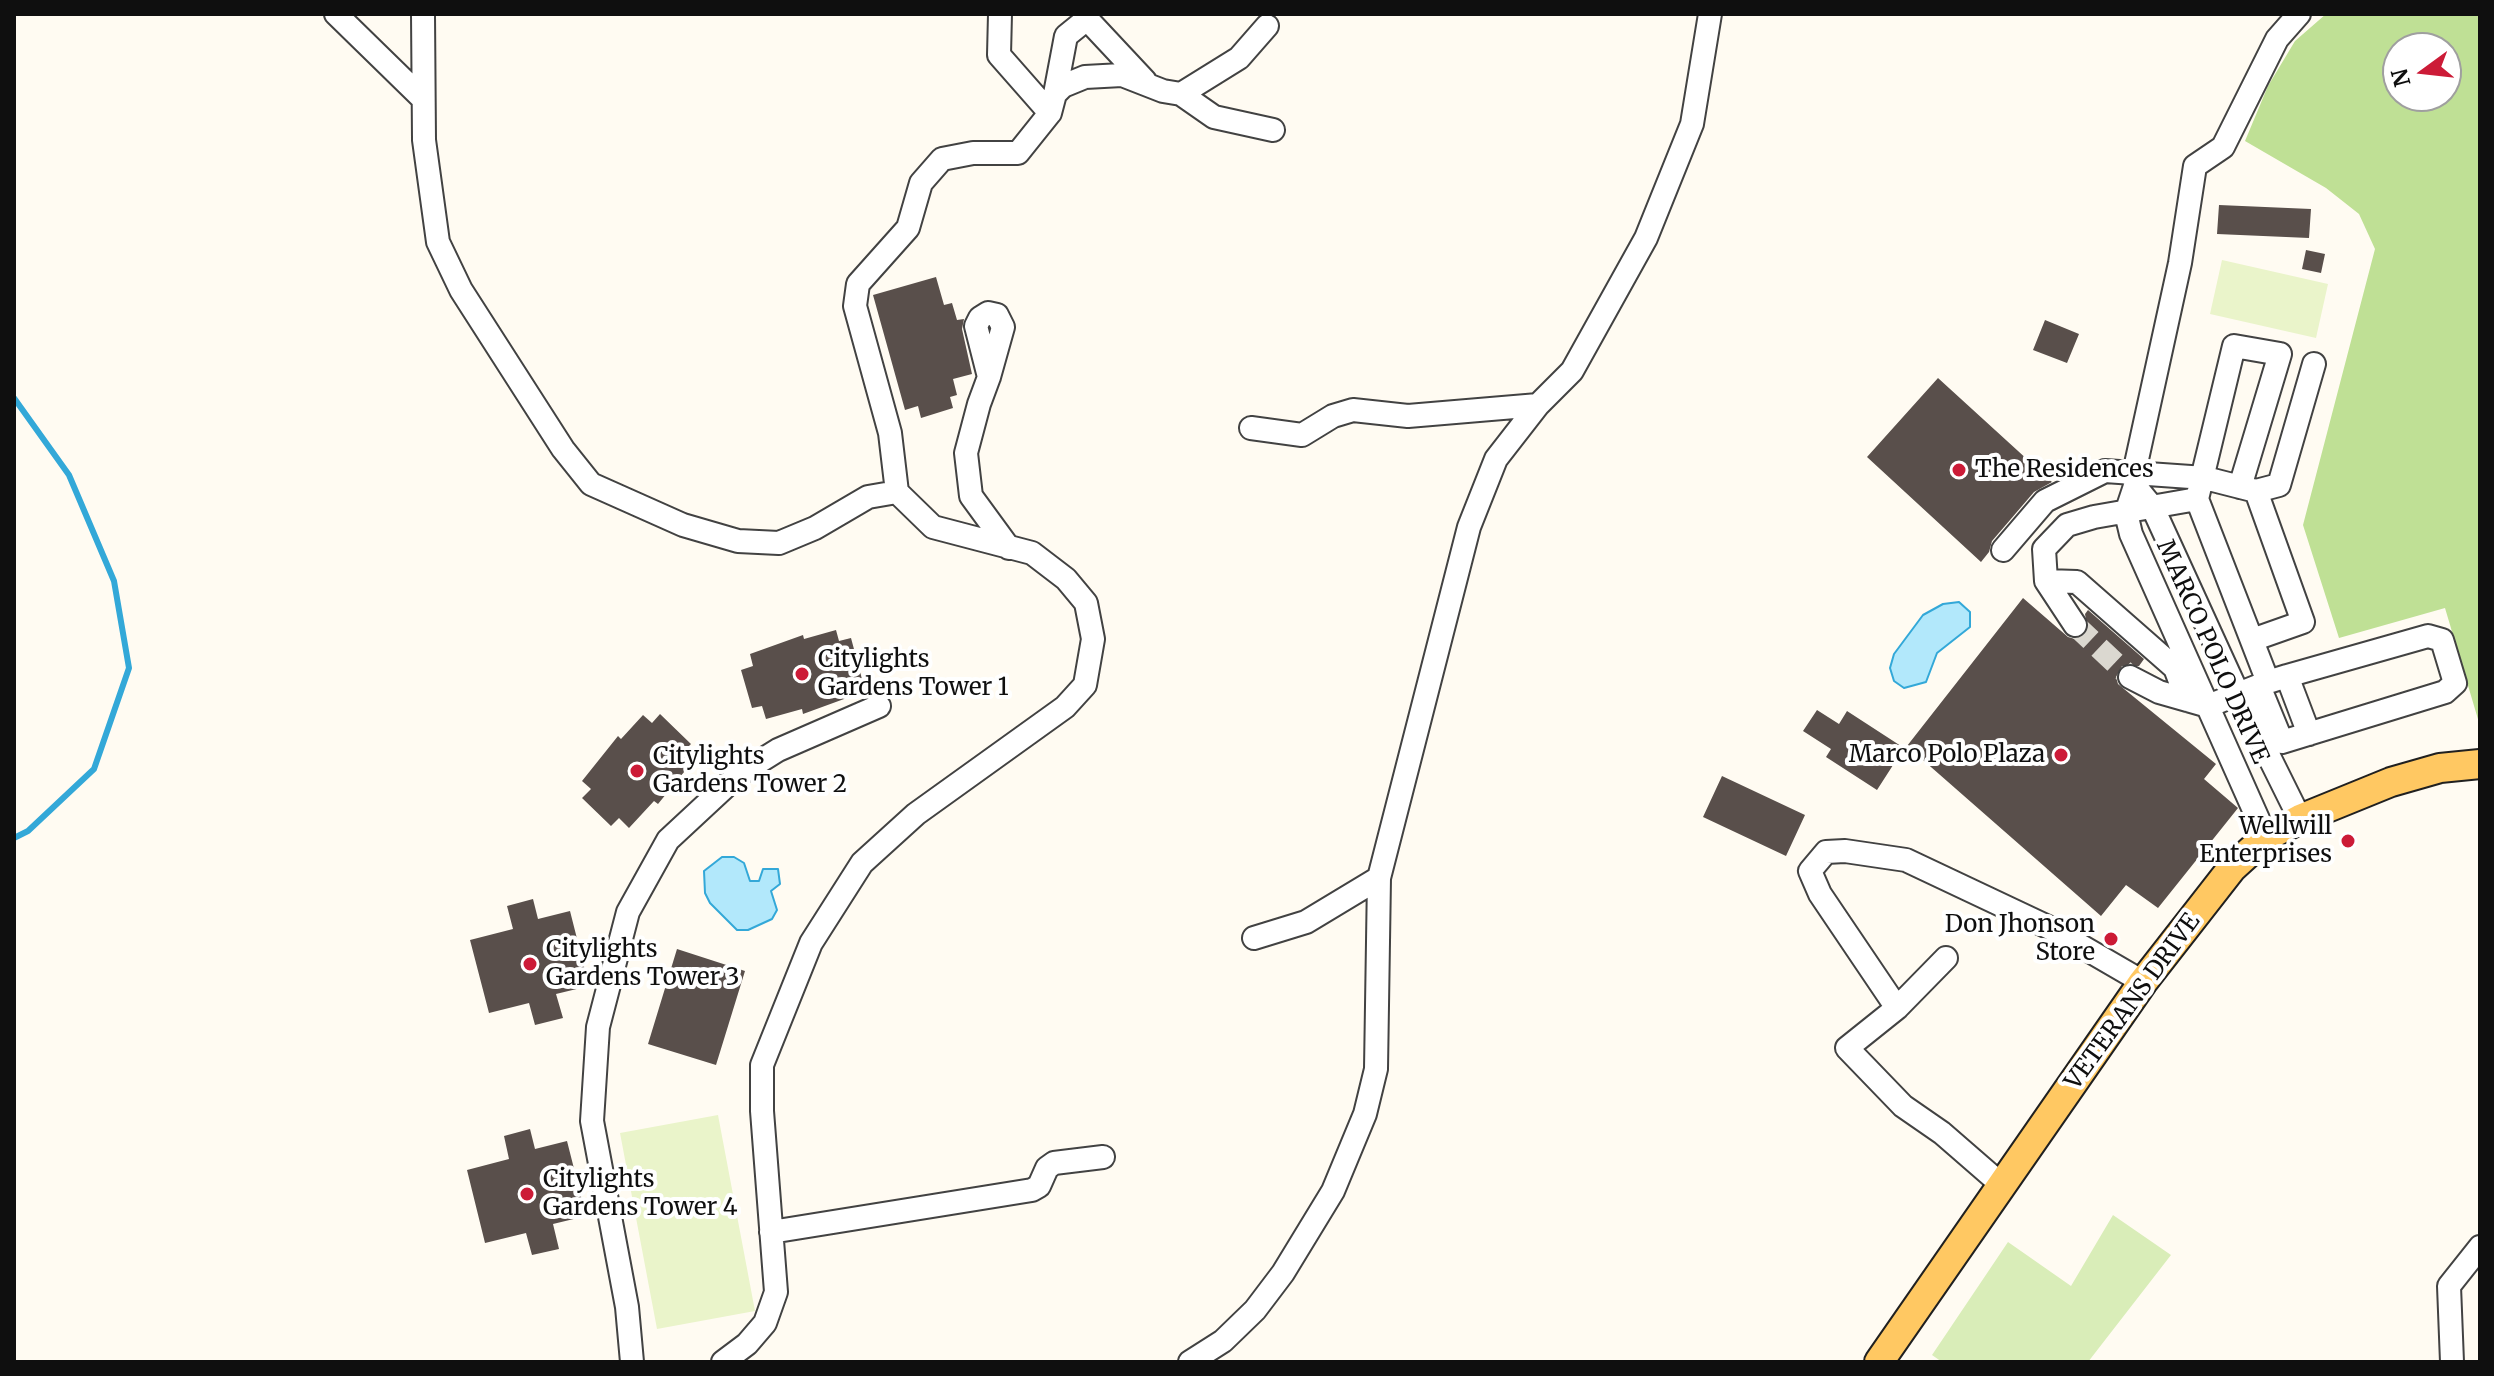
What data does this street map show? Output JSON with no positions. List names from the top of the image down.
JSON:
{
  "streets": {
    "main road": ["VETERANS DRIVE"],
    "street": ["MARCO POLO DRIVE"]
  },
  "crossings": [
    ["MARCO POLO DRIVE", "VETERANS DRIVE"]
  ],
  "places": [
    "The Residences",
    "Citylights Gardens Tower 1",
    "Marco Polo Plaza",
    "Citylights Gardens Tower 2",
    "Wellwill Enterprises",
    "Don Jhonson Store",
    "Citylights Gardens Tower 3",
    "Citylights Gardens Tower 4"
  ],
  "north": "left"
}
